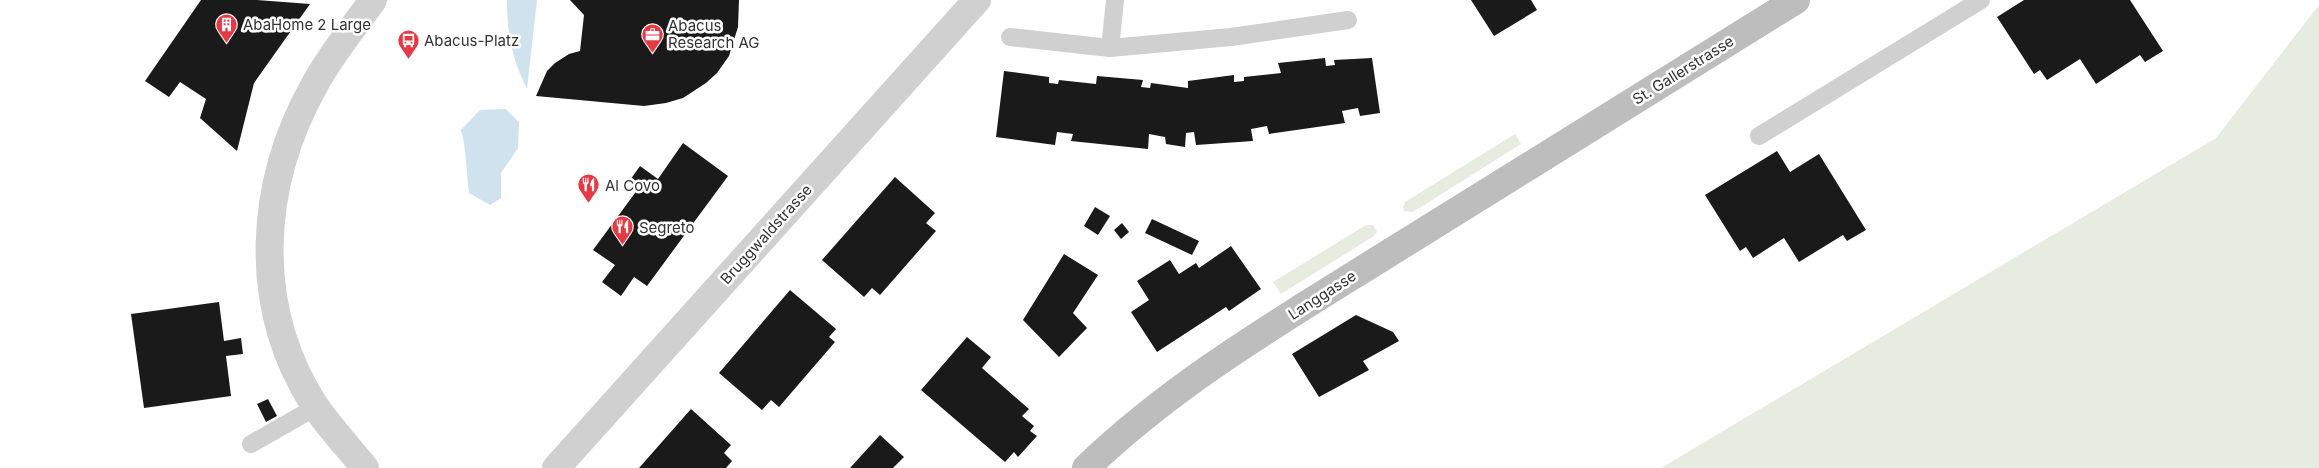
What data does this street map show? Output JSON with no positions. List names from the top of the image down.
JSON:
{
  "streets": {
    "main road": ["St. Gallerstrasse", "Langgasse"],
    "street": ["Bruggwaldstrasse"]
  },
  "crossings": [
    ["St. Gallerstrasse", "Langgasse"]
  ],
  "places": {
    "building": ["AbaHome 2 Large"],
    "office": ["Abacus Research AG"],
    "bus stop": ["Abacus-Platz"],
    "restaurant": ["Al Covo", "Segreto"]
  }
}
